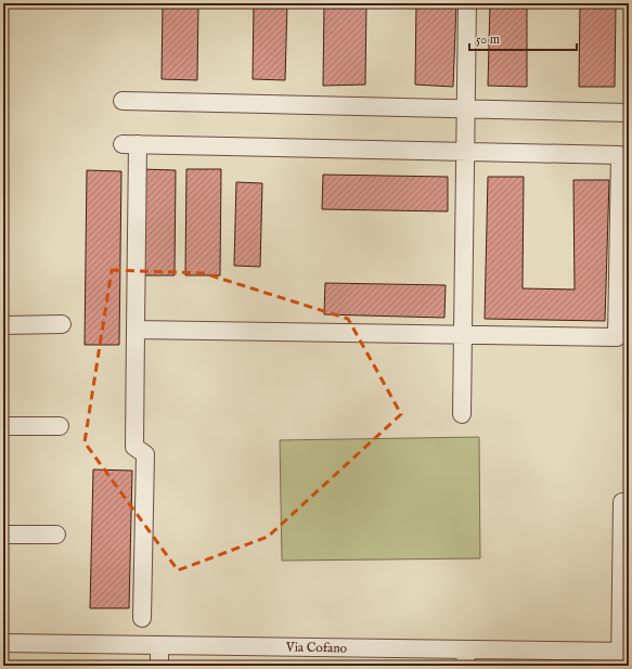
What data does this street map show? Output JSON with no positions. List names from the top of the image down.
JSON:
{
  "streets": {
    "street": ["Via Cofano"]
  },
  "scale_bar": "50 m"
}
